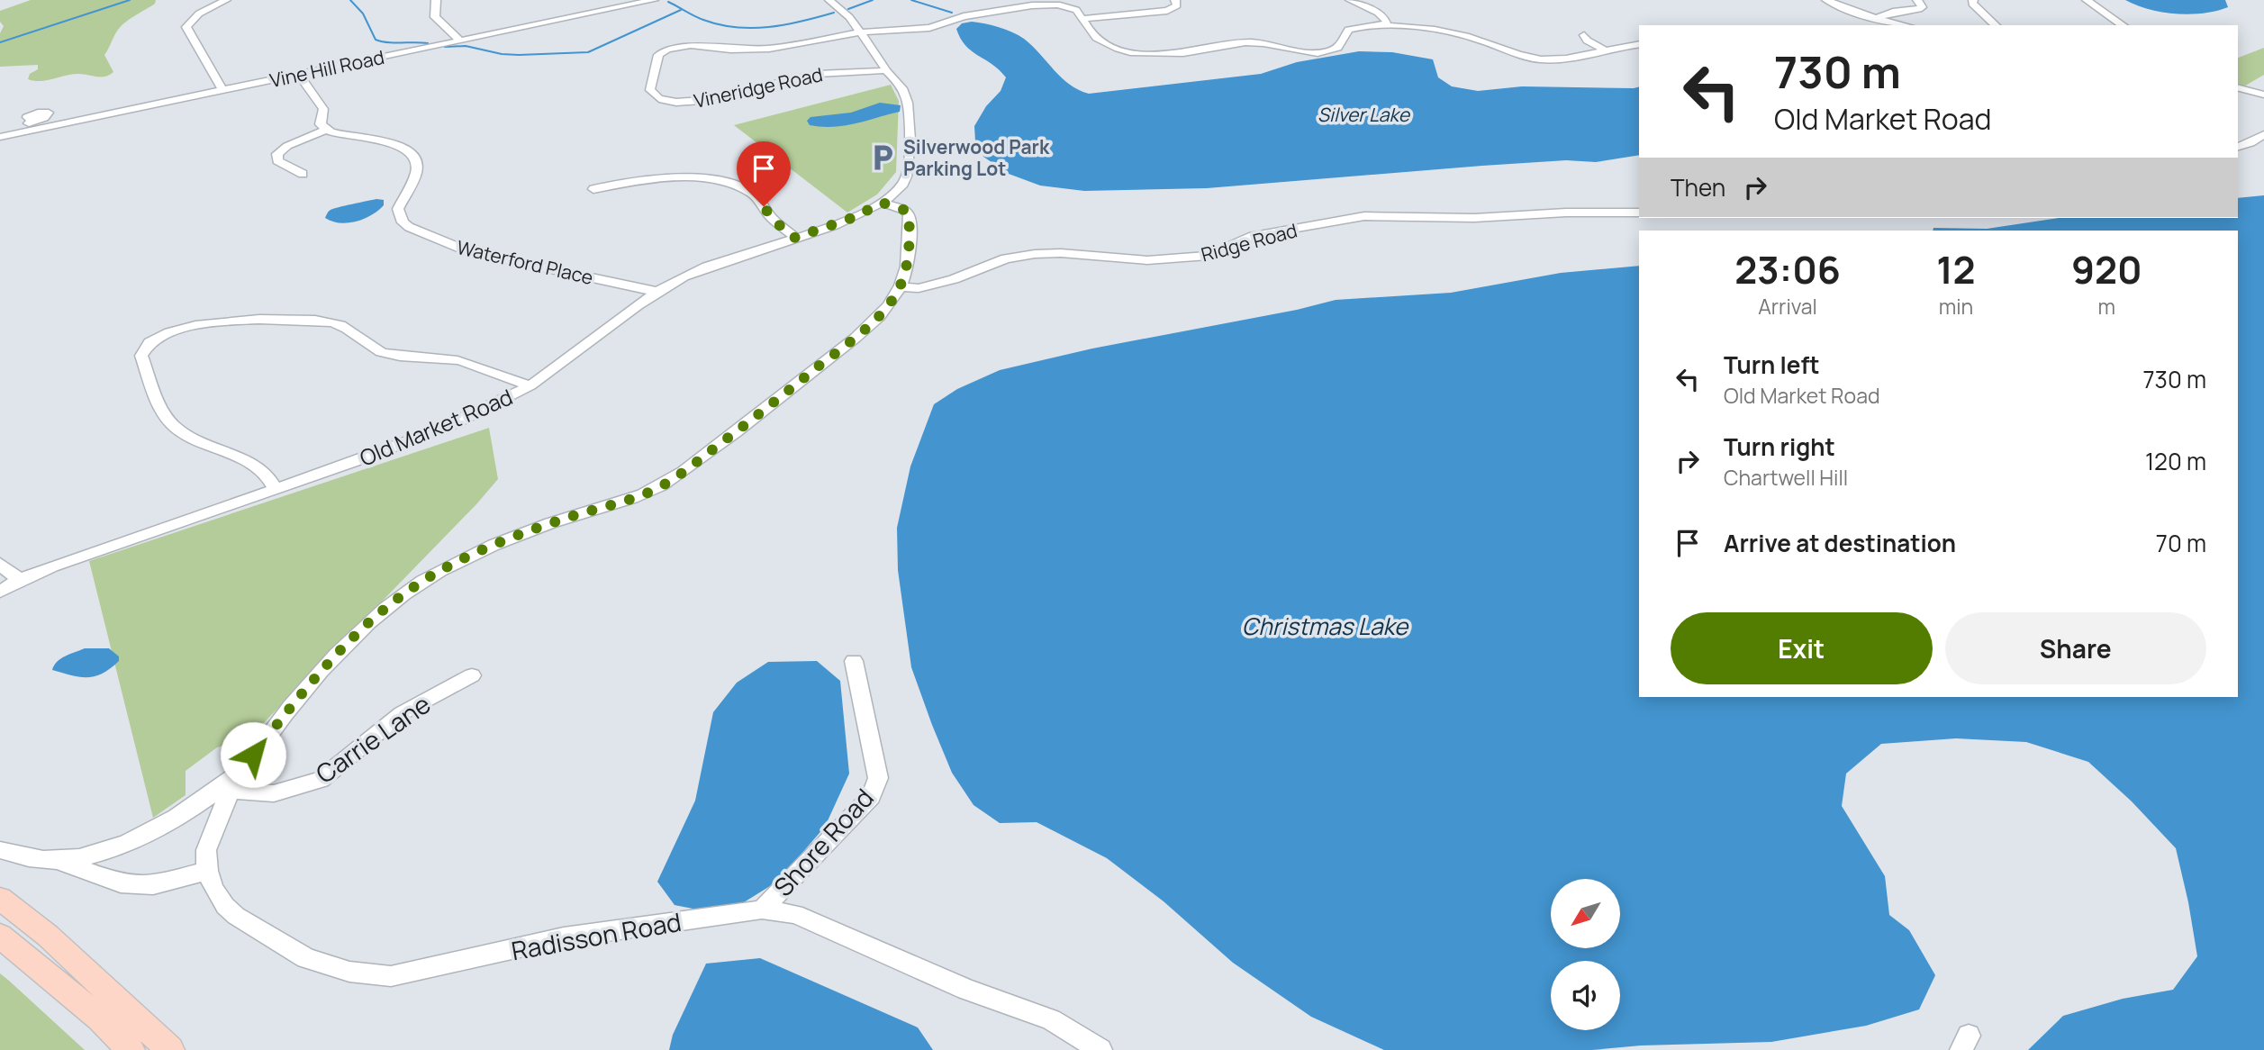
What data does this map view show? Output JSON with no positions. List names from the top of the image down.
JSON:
{
  "streets": {
    "street": [
      "Vine Hill Road",
      "Vineridge Road",
      "Ridge Road",
      "Waterford Place",
      "Old Market Road",
      "Carrie Lane",
      "Shore Road",
      "Radisson Road"
    ]
  },
  "crossings": [
    ["Vineridge Road", "Old Market Road"],
    ["Waterford Place", "Old Market Road"],
    ["Carrie Lane", "Radisson Road"],
    ["Shore Road", "Radisson Road"]
  ],
  "water": ["Silver Lake", "Christmas Lake"],
  "places": {
    "parking": ["Silverwood Park Parking Lot"]
  },
  "north": "bottom left",
  "page": {
    "turn": ["730 m", "Old Market Road"],
    "then": "Then",
    "eta": [
      "23:06",
      "Arrival",
      "12",
      "min",
      "920",
      "m"
    ],
    "list": [
      {
        "name": "Turn left",
        "note": "Old Market Road",
        "value": "730 m"
      },
      {
        "name": "Turn right",
        "note": "Chartwell Hill",
        "value": "120 m"
      },
      {
        "name": "Arrive at destination",
        "value": "70 m"
      }
    ],
    "buttons": ["Exit", "Share"]
  }
}
